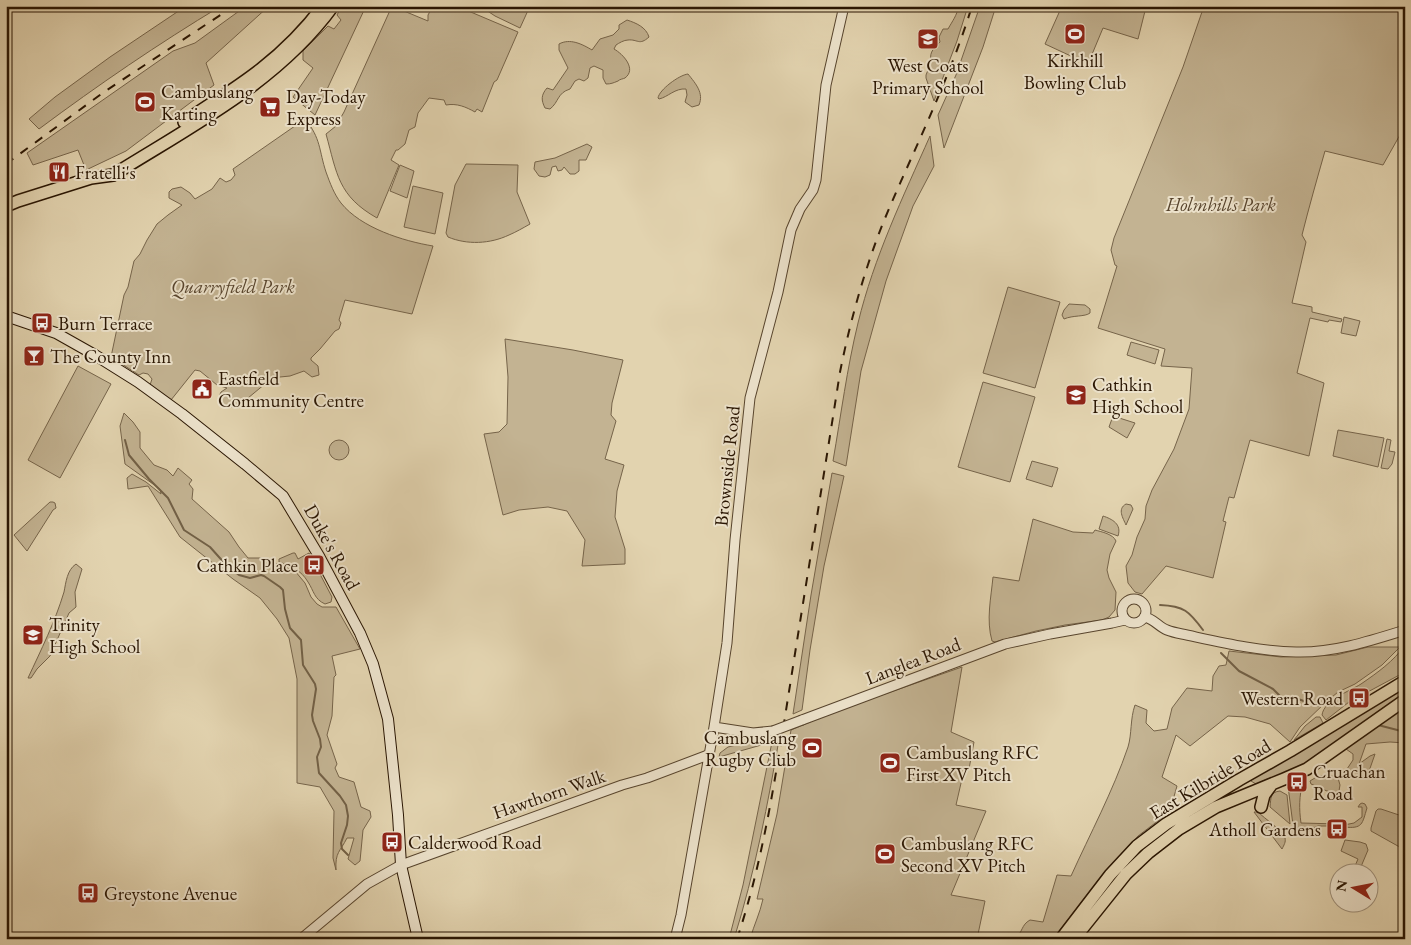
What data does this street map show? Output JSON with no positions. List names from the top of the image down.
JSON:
{
  "streets": {
    "main road": ["Duke's Road", "East Kilbride Road"],
    "street": ["Brownside Road", "Langlea Road", "Hawthorn Walk"]
  },
  "crossings": [
    ["Brownside Road", "Langlea Road"],
    ["Brownside Road", "Hawthorn Walk"],
    ["Duke's Road", "Hawthorn Walk"]
  ],
  "parks": ["Holmhills Park", "Quarryfield Park"],
  "places": {
    "sports": [
      "Kirkhill Bowling Club",
      "Cambuslang Karting",
      "Cambuslang Rugby Club",
      "Cambuslang RFC First XV Pitch",
      "Cambuslang RFC Second XV Pitch"
    ],
    "school or university": ["West Coats Primary School", "Cathkin High School", "Trinity High School"],
    "supermarket": ["Day-Today Express"],
    "restaurant": ["Fratelli's"],
    "bus stop": [
      "Burn Terrace",
      "Cathkin Place",
      "Western Road",
      "Cruachan Road",
      "Atholl Gardens",
      "Calderwood Road",
      "Greystone Avenue"
    ],
    "bar": ["The County Inn"],
    "public building": ["Eastfield Community Centre"]
  },
  "north": "left"
}
